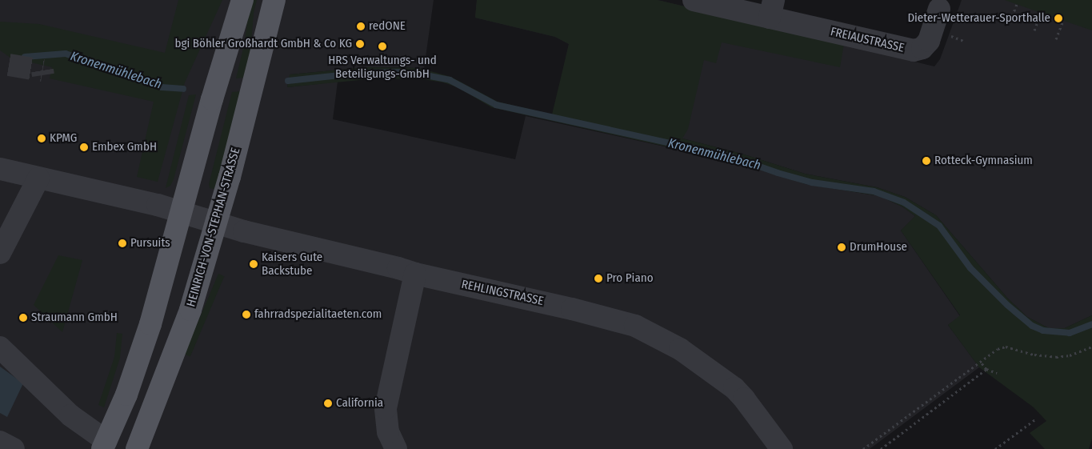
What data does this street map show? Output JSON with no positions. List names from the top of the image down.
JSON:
{
  "streets": {
    "main road": ["HEINRICH-VON-STEPHAN-STRASSE"],
    "street": ["FREIAUSTRASSE", "REHLINGSTRASSE"]
  },
  "crossings": [
    ["HEINRICH-VON-STEPHAN-STRASSE", "REHLINGSTRASSE"]
  ],
  "water": ["Kronenmühlebach"],
  "places": [
    "Dieter-Wetterauer-Sporthalle",
    "redONE",
    "bgi Böhler Großhardt GmbH & Co KG",
    "HRS Verwaltungs- und Beteiligungs-GmbH",
    "KPMG",
    "Embex GmbH",
    "Rotteck-Gymnasium",
    "Pursuits",
    "DrumHouse",
    "Kaisers Gute Backstube",
    "Pro Piano",
    "fahrradspezialitaeten.com",
    "Straumann GmbH",
    "California"
  ]
}
